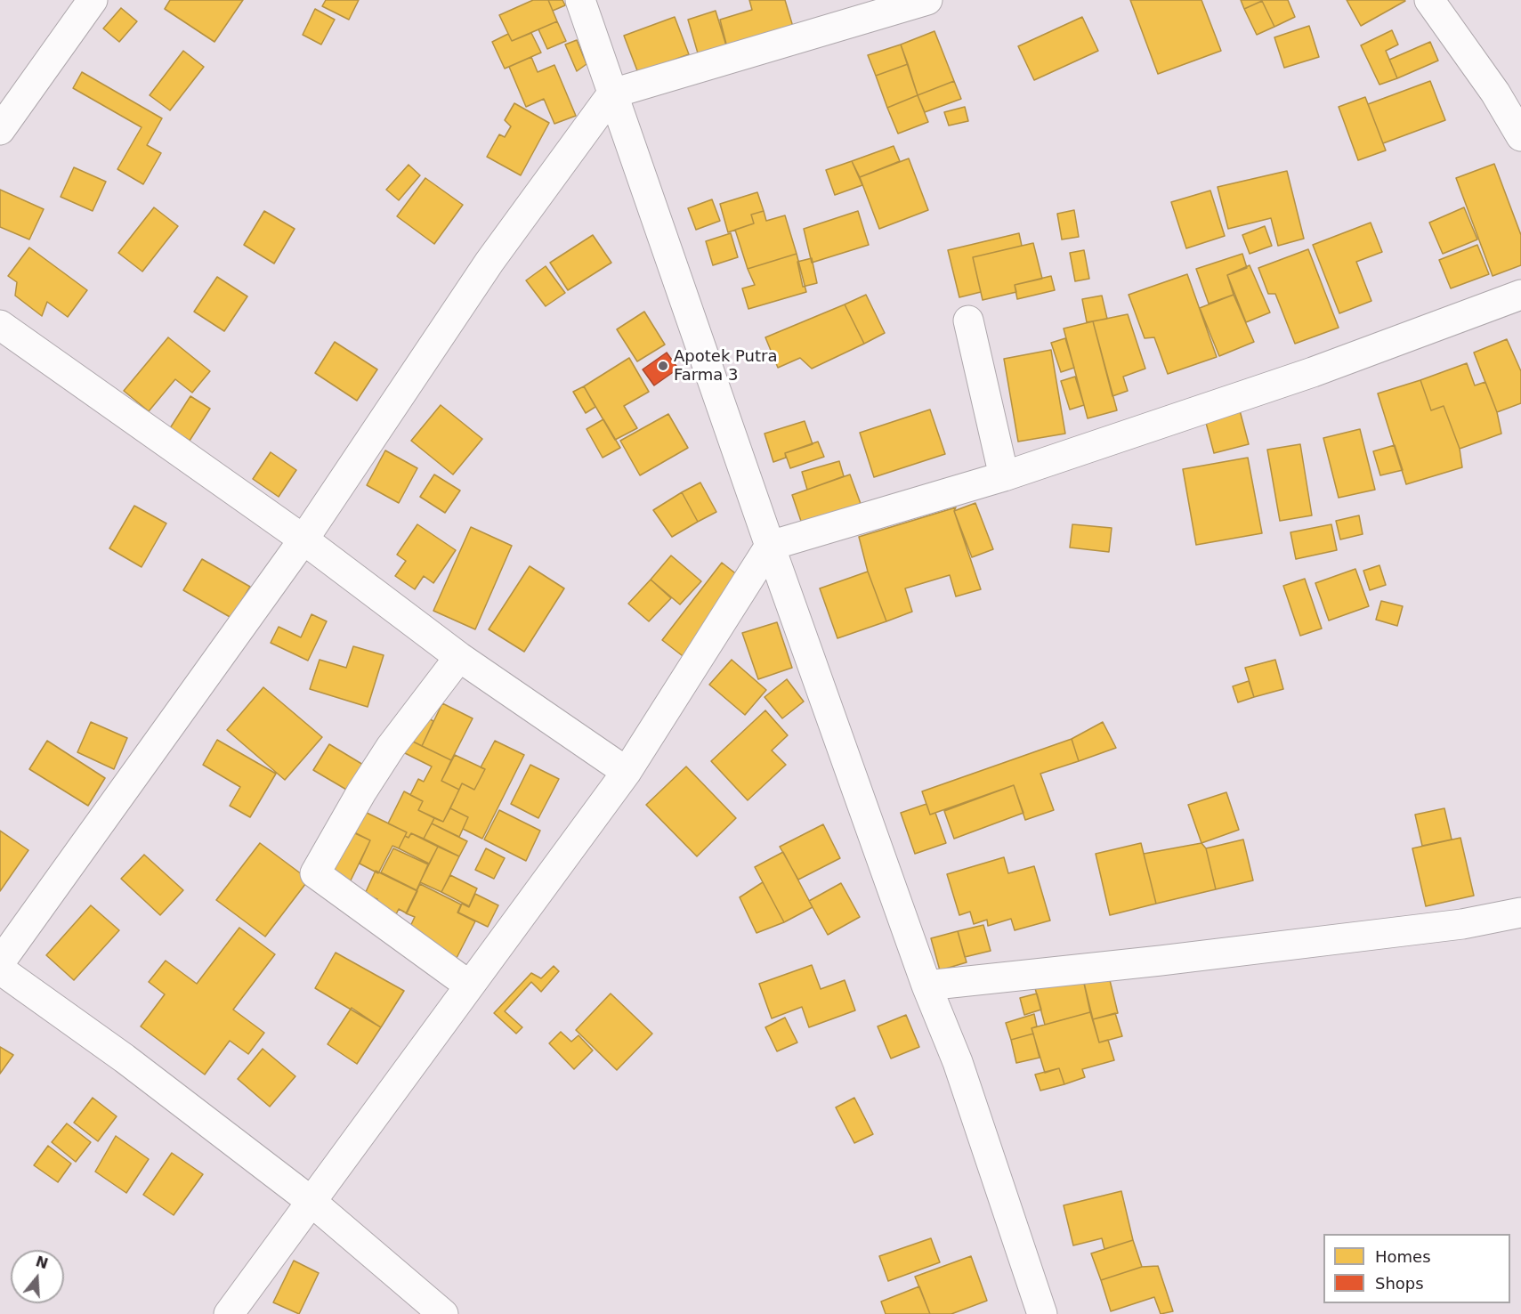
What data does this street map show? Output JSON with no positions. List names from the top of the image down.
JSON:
{
  "places": ["Apotek Putra Farma 3"],
  "legend": ["Homes", "Shops"],
  "north": "top"
}
